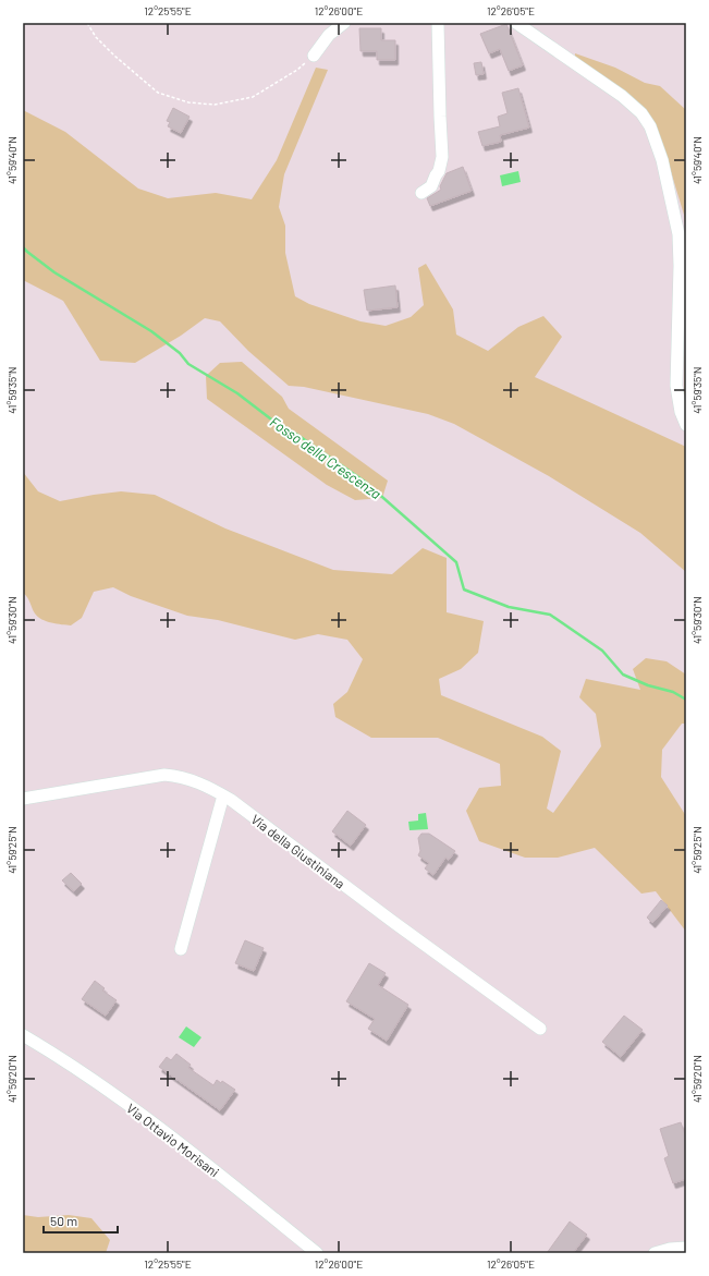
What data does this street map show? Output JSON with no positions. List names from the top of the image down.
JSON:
{
  "streets": {
    "street": ["Via della Giustiniana", "Via Ottavio Morisani"]
  },
  "water": ["Fosso della Crescenza"],
  "scale_bar": "50 m",
  "coordinates": [
    "12°25'55\"E",
    "12°26'00\"E",
    "12°26'05\"E",
    "41°59'40\"N",
    "41°59'35\"N",
    "41°59'30\"N",
    "41°59'25\"N",
    "41°59'20\"N"
  ]
}
